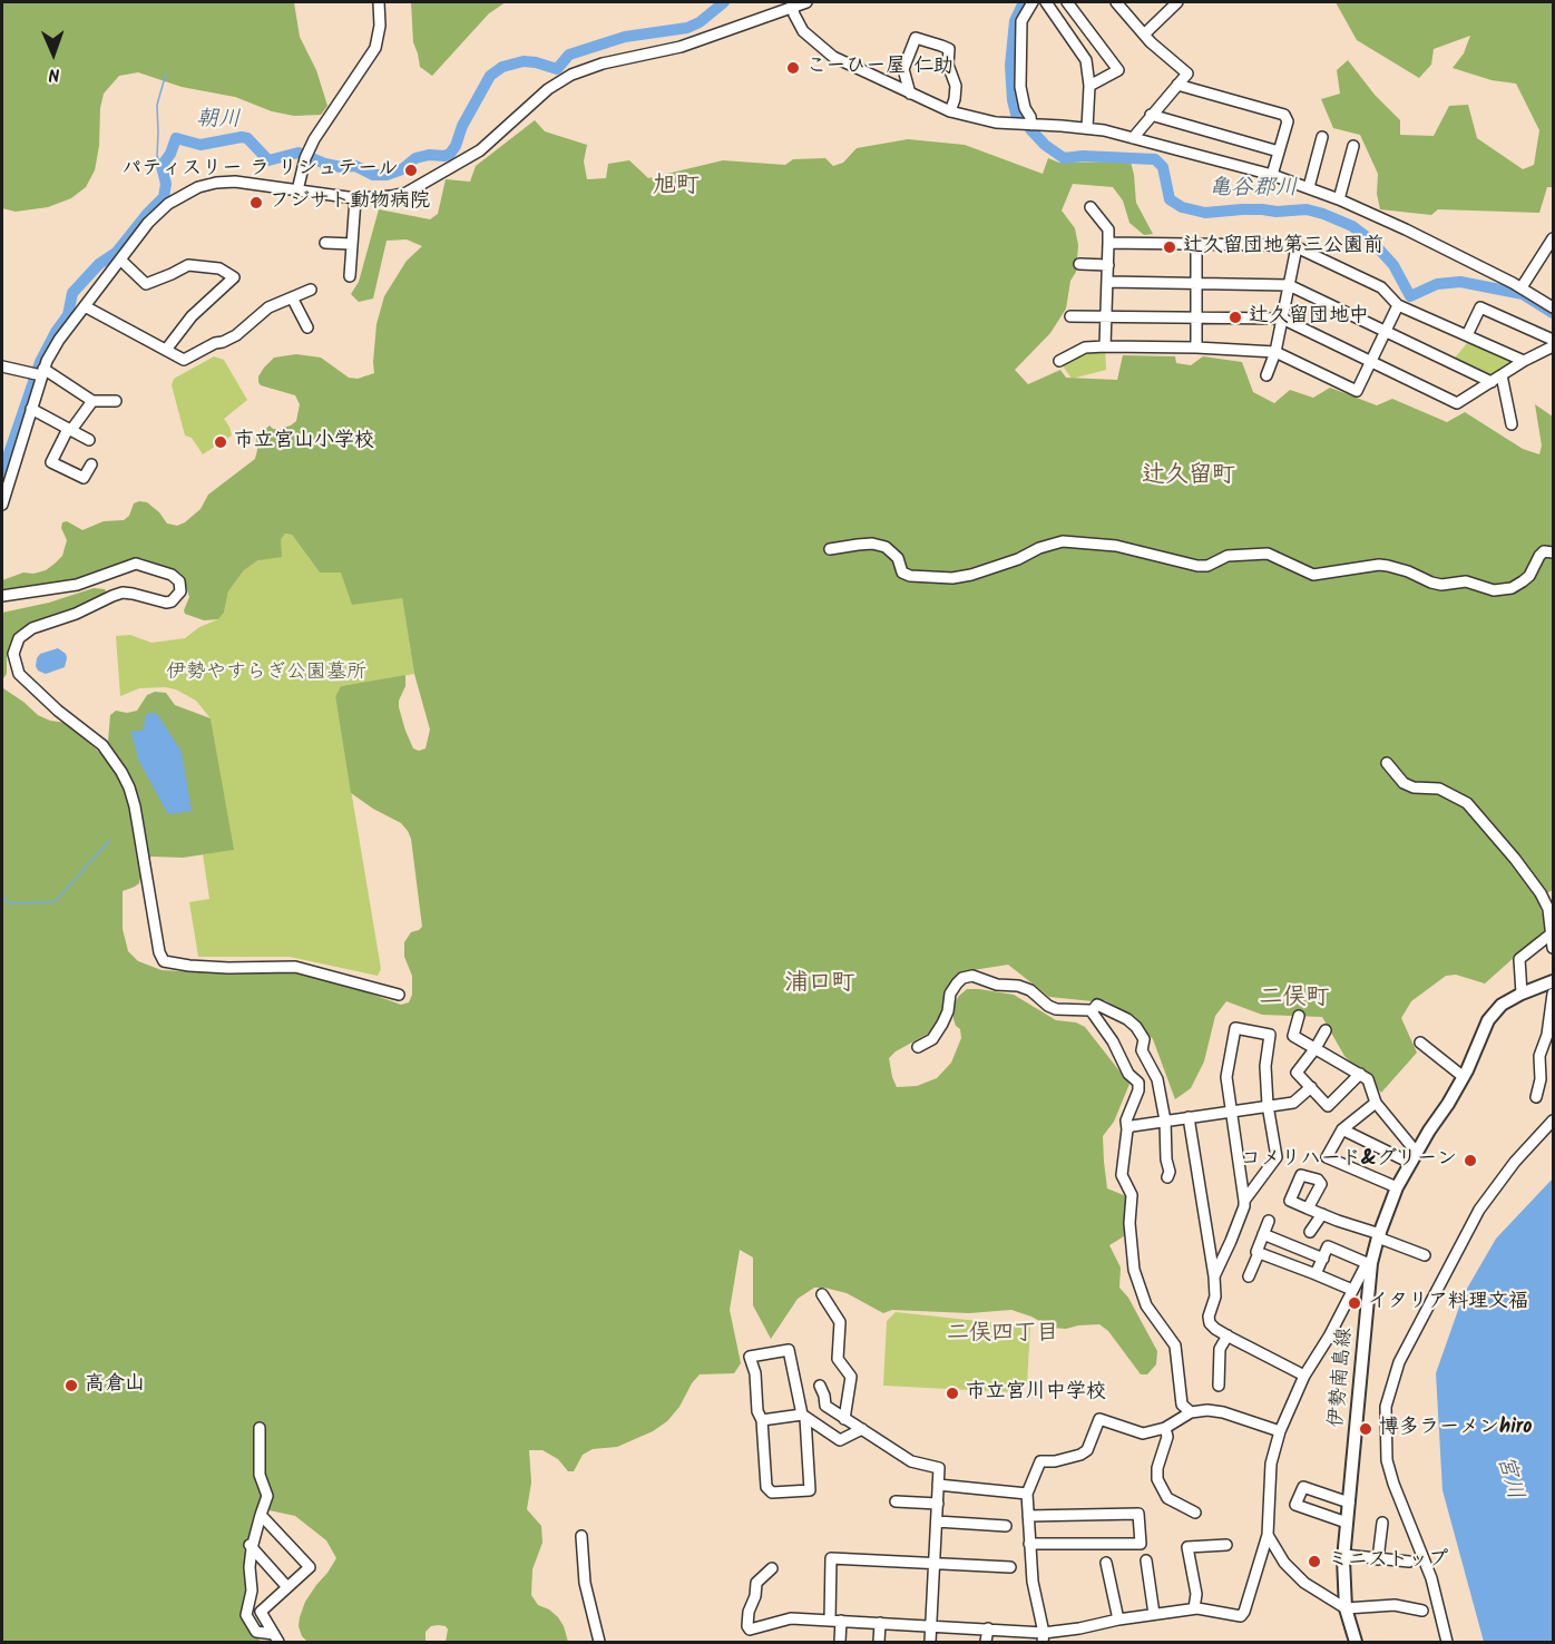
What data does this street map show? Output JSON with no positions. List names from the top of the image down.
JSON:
{
  "streets": {
    "main road": ["伊勢南島線"]
  },
  "districts": [
    "旭町",
    "辻久留町",
    "浦口町",
    "二俣町",
    "二俣四丁目"
  ],
  "water": ["朝川", "亀谷郡川", "宮川"],
  "parks": ["伊勢やすらぎ公園墓所"],
  "places": [
    "こーひー屋 仁助",
    "パティスリー ラ リシュテール",
    "フジサト動物病院",
    "辻久留団地第三公園前",
    "辻久留団地中",
    "市立宮山小学校",
    "コメリハード&グリーン",
    "イタリア料理文福",
    "高倉山",
    "市立宮川中学校",
    "博多ラーメンhiro",
    "ミニストップ"
  ],
  "north": "bottom"
}
